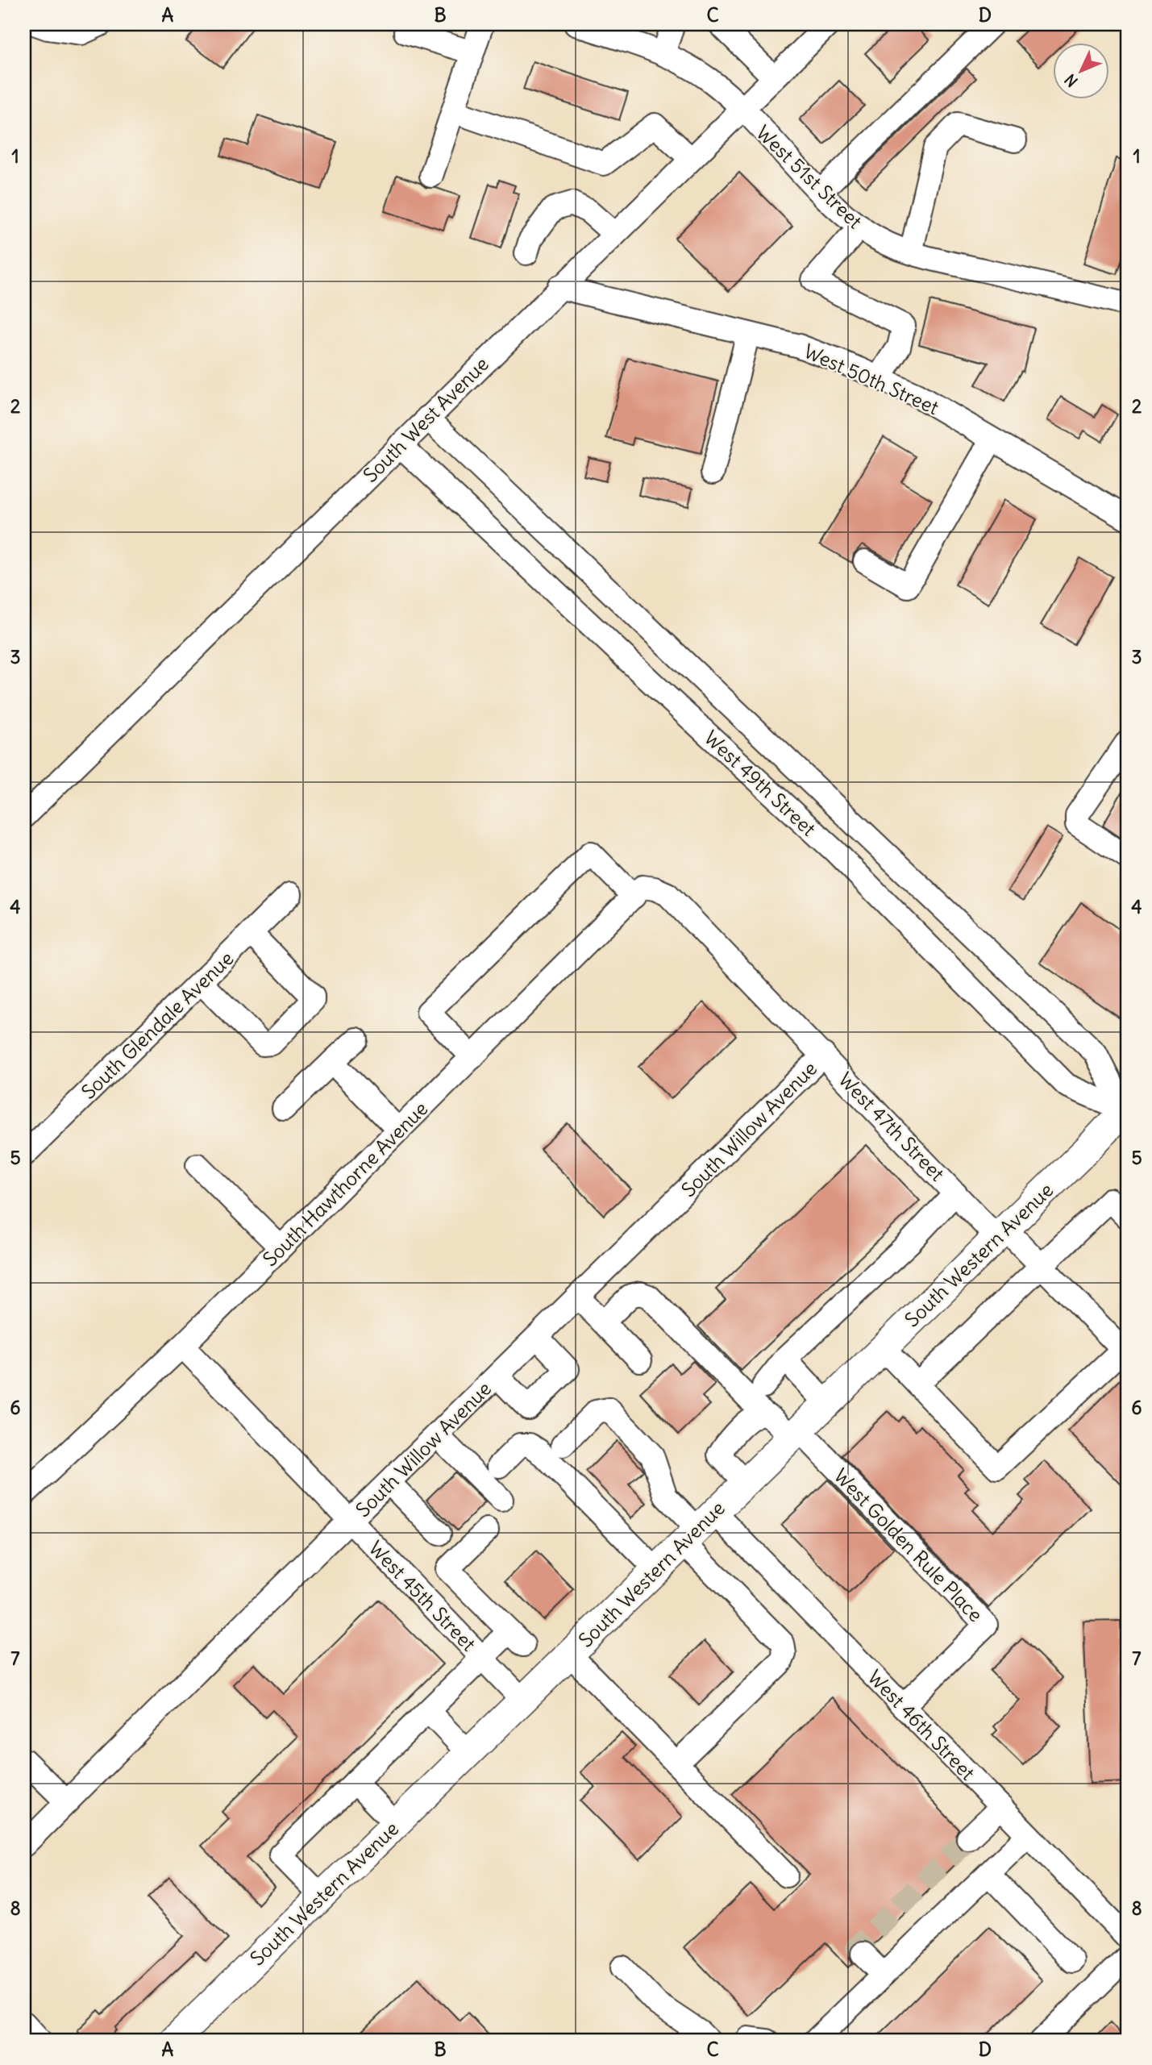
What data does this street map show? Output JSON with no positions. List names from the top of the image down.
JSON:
{
  "streets": {
    "main road": ["South Western Avenue"],
    "street": [
      "West 51st Street",
      "West 50th Street",
      "South West Avenue",
      "West 49th Street",
      "South Glendale Avenue",
      "West 47th Street",
      "South Willow Avenue",
      "South Hawthorne Avenue",
      "West Golden Rule Place",
      "West 45th Street",
      "West 46th Street"
    ]
  },
  "crossings": [
    ["West 51st Street", "South West Avenue"],
    ["West 50th Street", "South West Avenue"],
    ["South West Avenue", "West 49th Street"],
    ["West 49th Street", "South Western Avenue"],
    ["West 47th Street", "South Willow Avenue"],
    ["West 47th Street", "South Hawthorne Avenue"],
    ["West 47th Street", "South Western Avenue"],
    ["South Willow Avenue", "West 45th Street"],
    ["South Hawthorne Avenue", "West 45th Street"],
    ["South Western Avenue", "West Golden Rule Place"],
    ["South Western Avenue", "West 45th Street"],
    ["South Western Avenue", "West 46th Street"],
    ["West Golden Rule Place", "West 46th Street"]
  ],
  "north": "bottom left",
  "grid": {
    "columns": [
      "A",
      "B",
      "C",
      "D"
    ],
    "rows": [
      "1",
      "2",
      "3",
      "4",
      "5",
      "6",
      "7",
      "8"
    ]
  }
}
